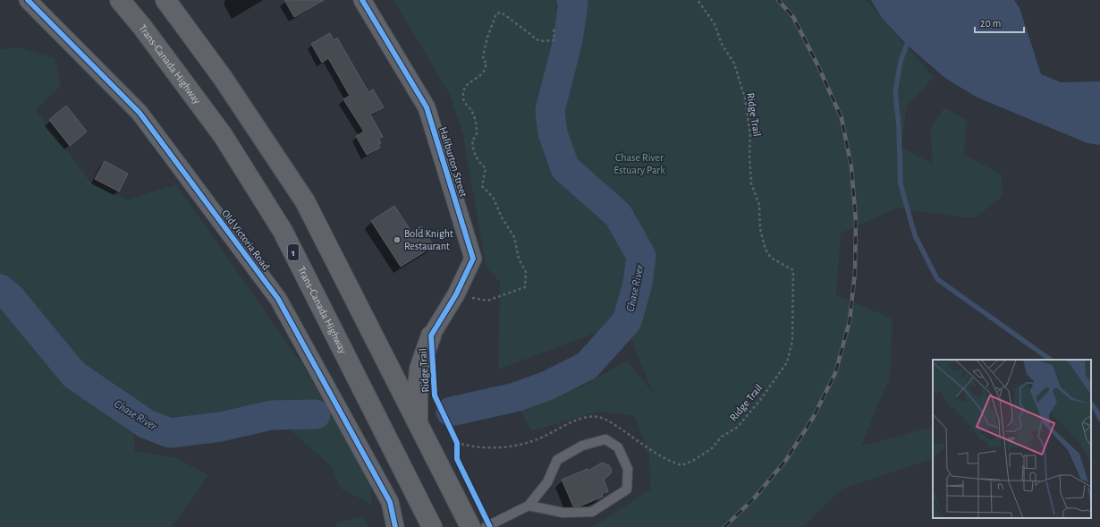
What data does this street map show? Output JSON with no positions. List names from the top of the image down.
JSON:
{
  "streets": {
    "highway": ["Trans-Canada Highway", "1"],
    "street": ["Haliburton Street", "Old Victoria Road"],
    "cycle path": ["Ridge Trail"]
  },
  "water": ["Chase River"],
  "parks": ["Chase River Estuary Park"],
  "places": ["Bold Knight Restaurant"],
  "scale_bar": "20 m"
}
